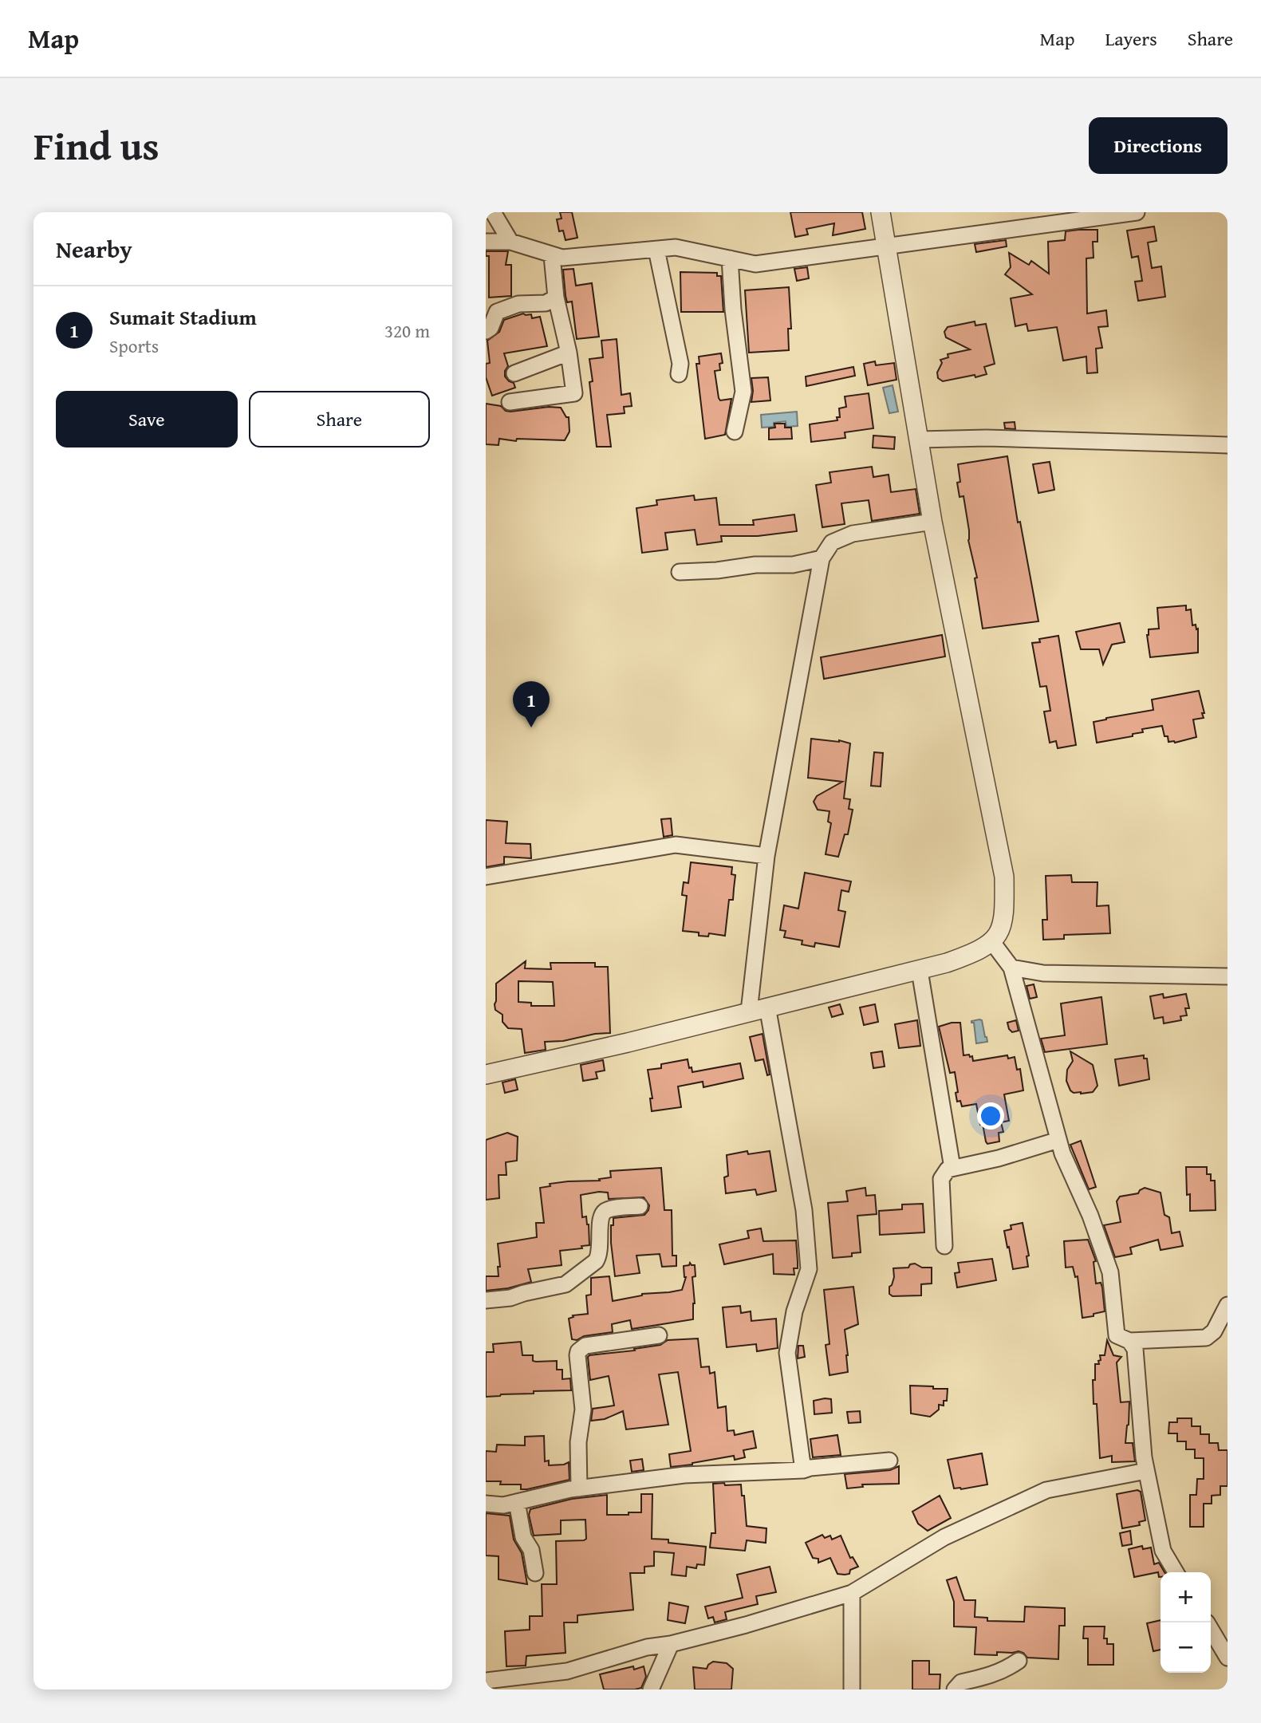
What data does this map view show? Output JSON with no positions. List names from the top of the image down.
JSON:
{
  "page": {
    "header": "Map",
    "nav": ["Map", "Layers", "Share"],
    "title": "Find us",
    "buttons": [
      "Directions",
      ["Save", "Share"]
    ],
    "heading": "Nearby",
    "list": [
      {
        "mark": "1",
        "name": "Sumait Stadium",
        "note": "Sports",
        "value": "320 m"
      }
    ],
    "pins": "1",
    "map_buttons": ["+", "−"]
  }
}
